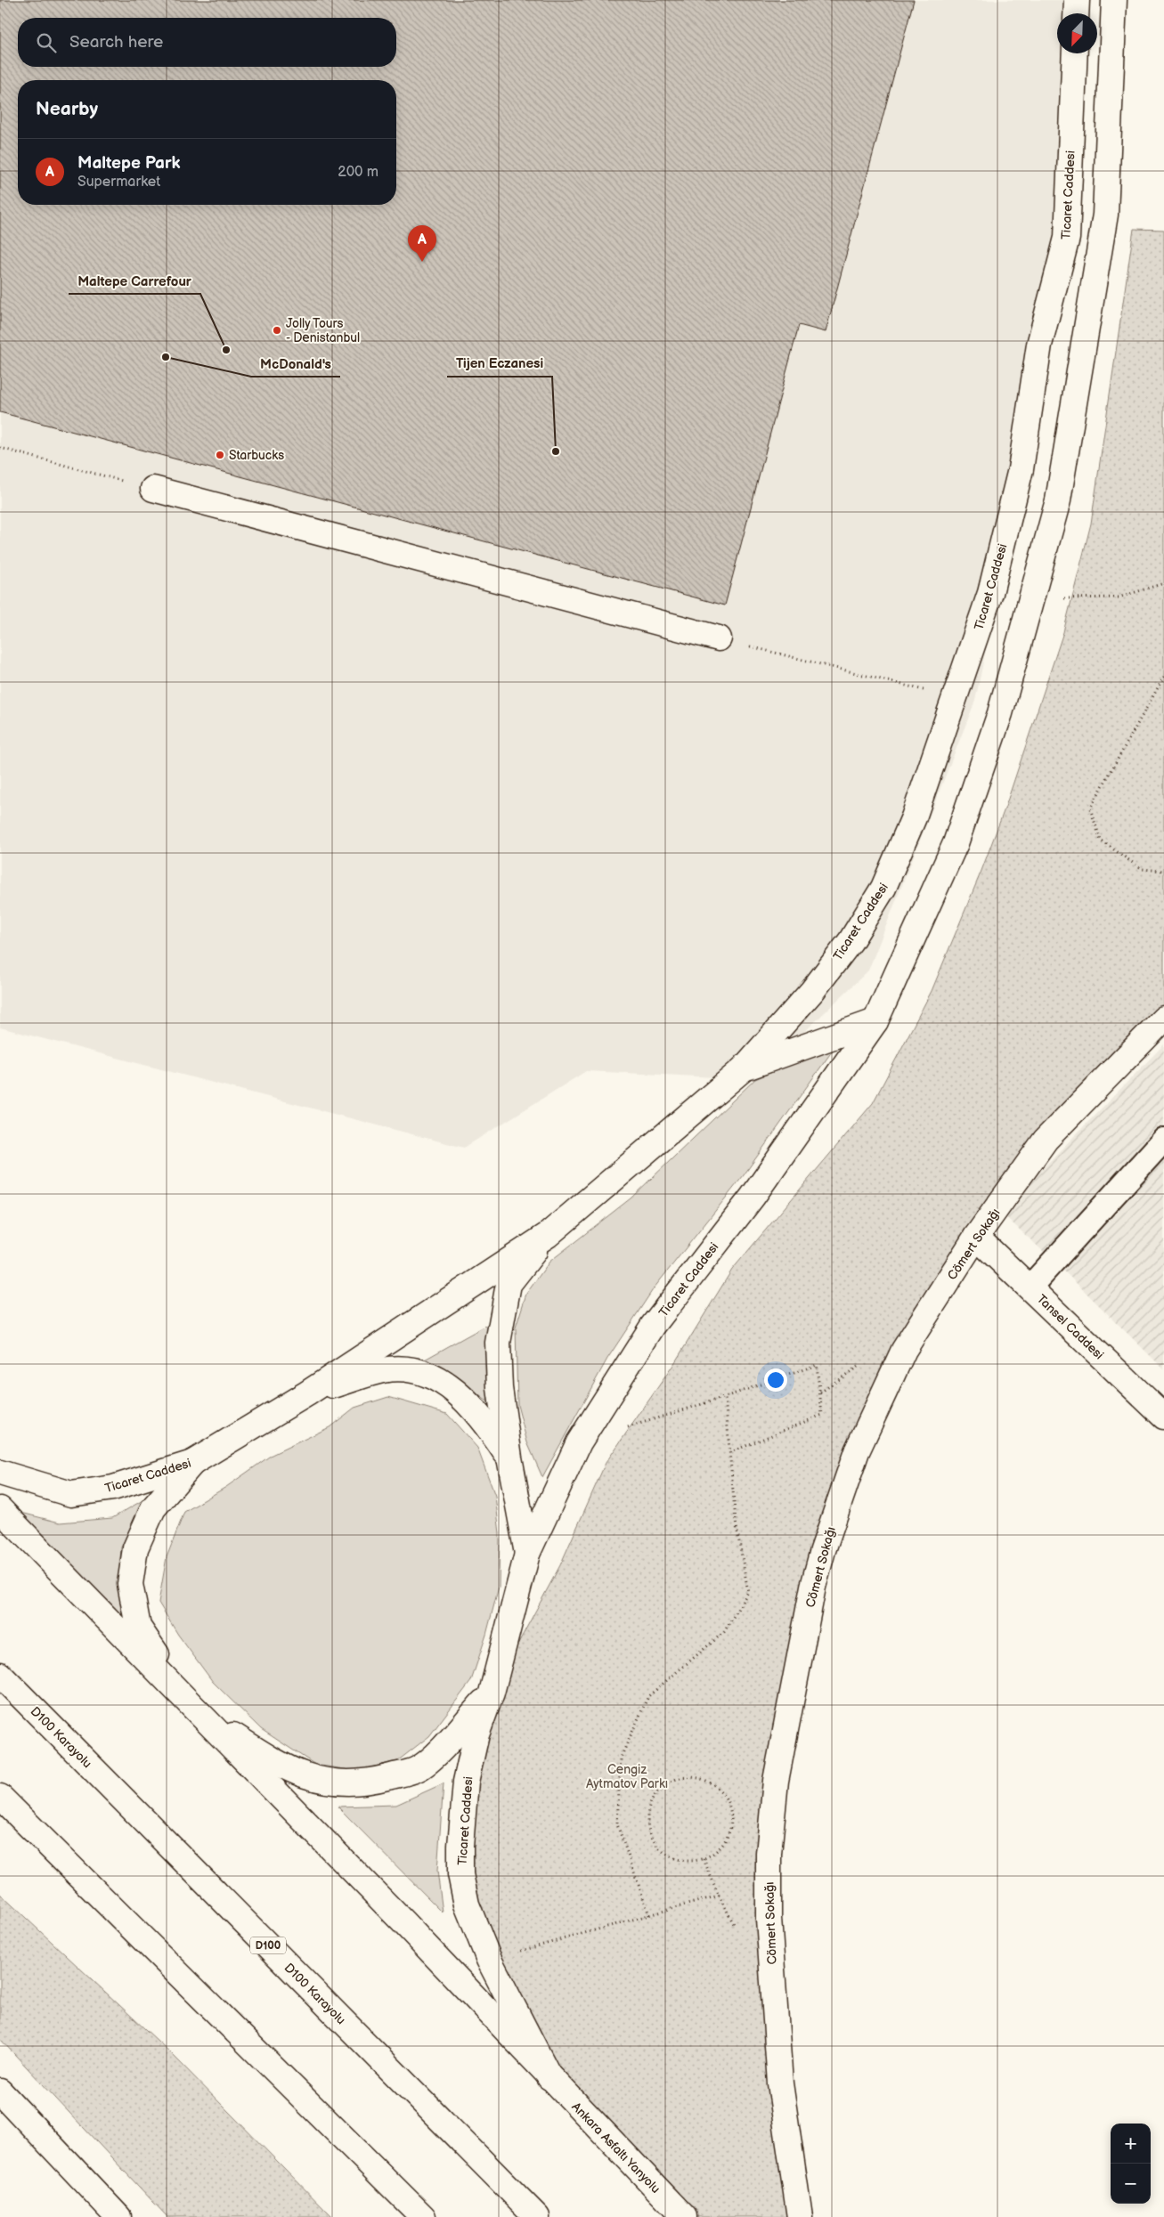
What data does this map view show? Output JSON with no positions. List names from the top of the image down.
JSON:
{
  "streets": {
    "main road": [
      "Ticaret Caddesi",
      "Cömert Sokağı",
      "Tansel Caddesi",
      "D100 Karayolu",
      "D100",
      "Ankara Asfaltı Yanyolu"
    ]
  },
  "crossings": [
    ["Ticaret Caddesi", "Ankara Asfaltı Yanyolu"],
    ["Cömert Sokağı", "Tansel Caddesi"]
  ],
  "parks": ["Cengiz Aytmatov Parkı"],
  "places": [
    "Jolly Tours - Denistanbul",
    "Maltepe Carrefour",
    "McDonald's",
    "Tijen Eczanesi",
    "Starbucks"
  ],
  "north": "bottom left",
  "page": {
    "search": "Search here",
    "heading": "Nearby",
    "list": [
      {
        "mark": "A",
        "name": "Maltepe Park",
        "note": "Supermarket",
        "value": "200 m"
      }
    ],
    "pins": "A",
    "map_buttons": ["+", "−"]
  }
}
